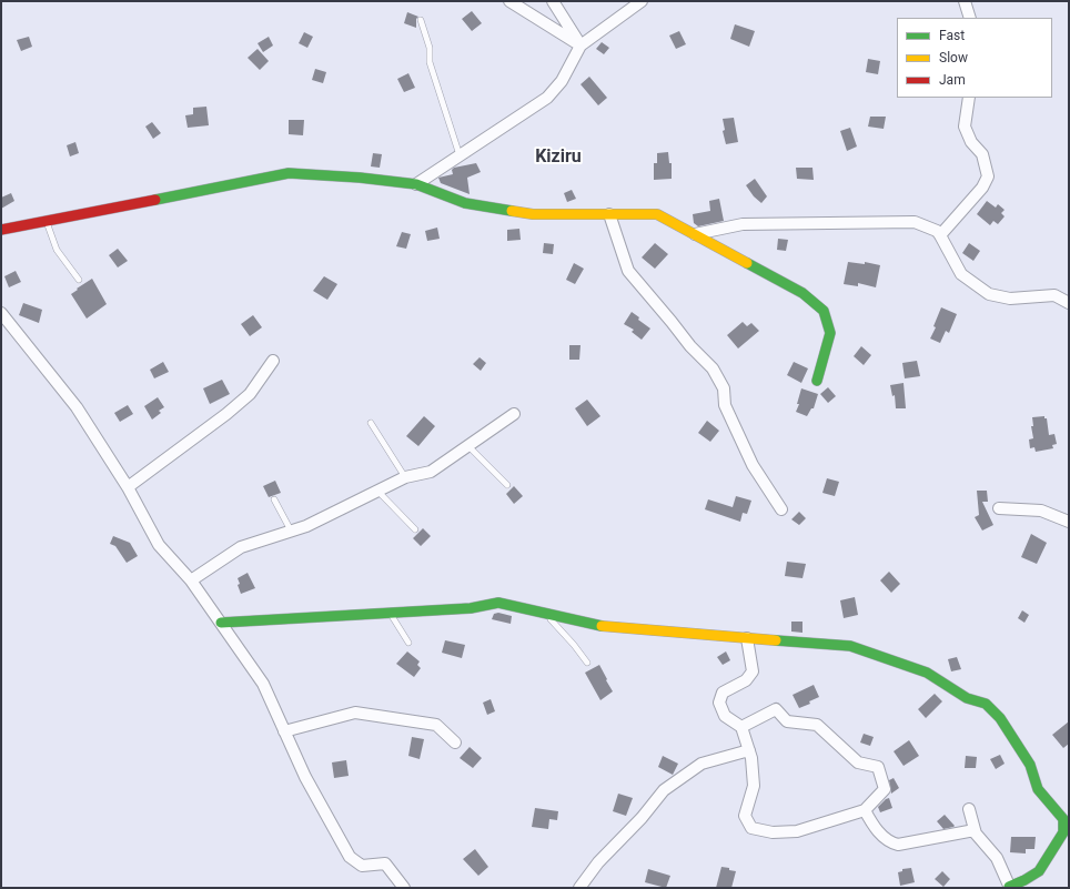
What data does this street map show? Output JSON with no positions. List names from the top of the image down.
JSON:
{
  "districts": ["Kiziru"],
  "legend": ["Fast", "Slow", "Jam"]
}
